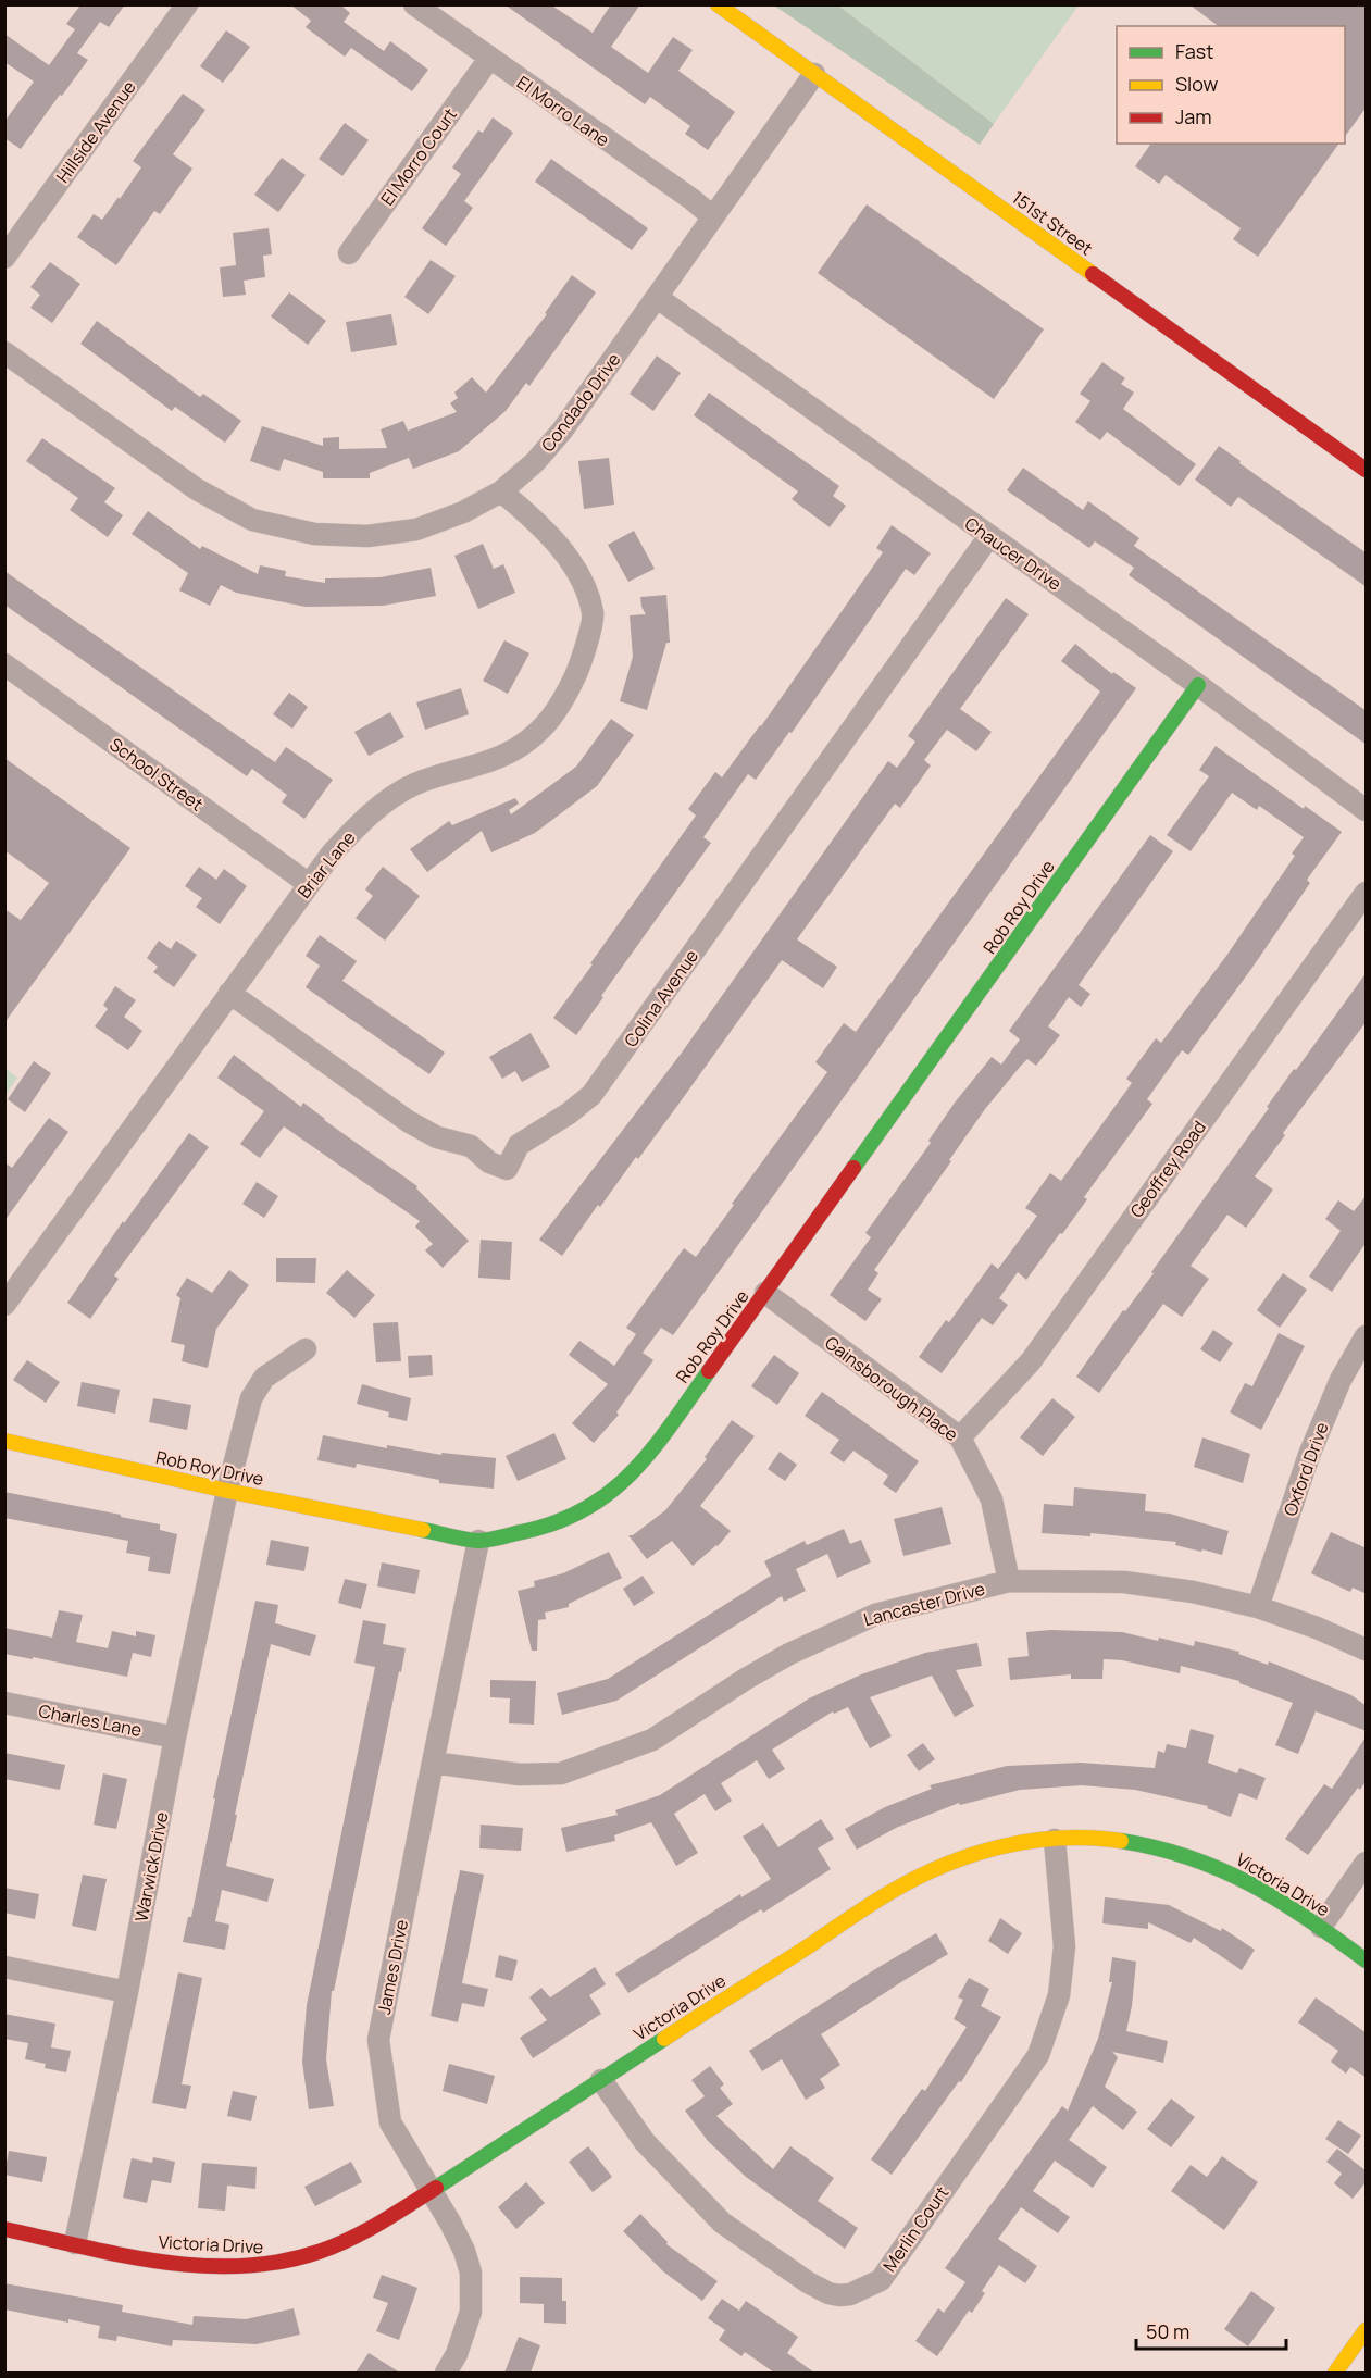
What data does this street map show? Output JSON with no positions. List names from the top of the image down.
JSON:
{
  "streets": {
    "street": [
      "El Morro Lane",
      "Hillside Avenue",
      "El Morro Court",
      "151st Street",
      "Condado Drive",
      "Chaucer Drive",
      "School Street",
      "Briar Lane",
      "Rob Roy Drive",
      "Colina Avenue",
      "Geoffrey Road",
      "Gainsborough Place",
      "Oxford Drive",
      "Lancaster Drive",
      "Charles Lane",
      "Warwick Drive",
      "Victoria Drive",
      "James Drive",
      "Merlin Court"
    ]
  },
  "crossings": [
    ["El Morro Lane", "El Morro Court"],
    ["El Morro Lane", "Condado Drive"],
    ["151st Street", "Condado Drive"],
    ["Condado Drive", "Chaucer Drive"],
    ["Condado Drive", "Briar Lane"],
    ["Chaucer Drive", "Rob Roy Drive"],
    ["Chaucer Drive", "Colina Avenue"],
    ["School Street", "Briar Lane"],
    ["Briar Lane", "Colina Avenue"],
    ["Rob Roy Drive", "Gainsborough Place"],
    ["Rob Roy Drive", "Warwick Drive"],
    ["Rob Roy Drive", "James Drive"],
    ["Geoffrey Road", "Gainsborough Place"],
    ["Gainsborough Place", "Lancaster Drive"],
    ["Oxford Drive", "Lancaster Drive"],
    ["Lancaster Drive", "James Drive"],
    ["Charles Lane", "Warwick Drive"],
    ["Warwick Drive", "Victoria Drive"],
    ["Victoria Drive", "James Drive"],
    ["Victoria Drive", "Merlin Court"]
  ],
  "legend": ["Fast", "Slow", "Jam"],
  "scale_bar": "50 m"
}
